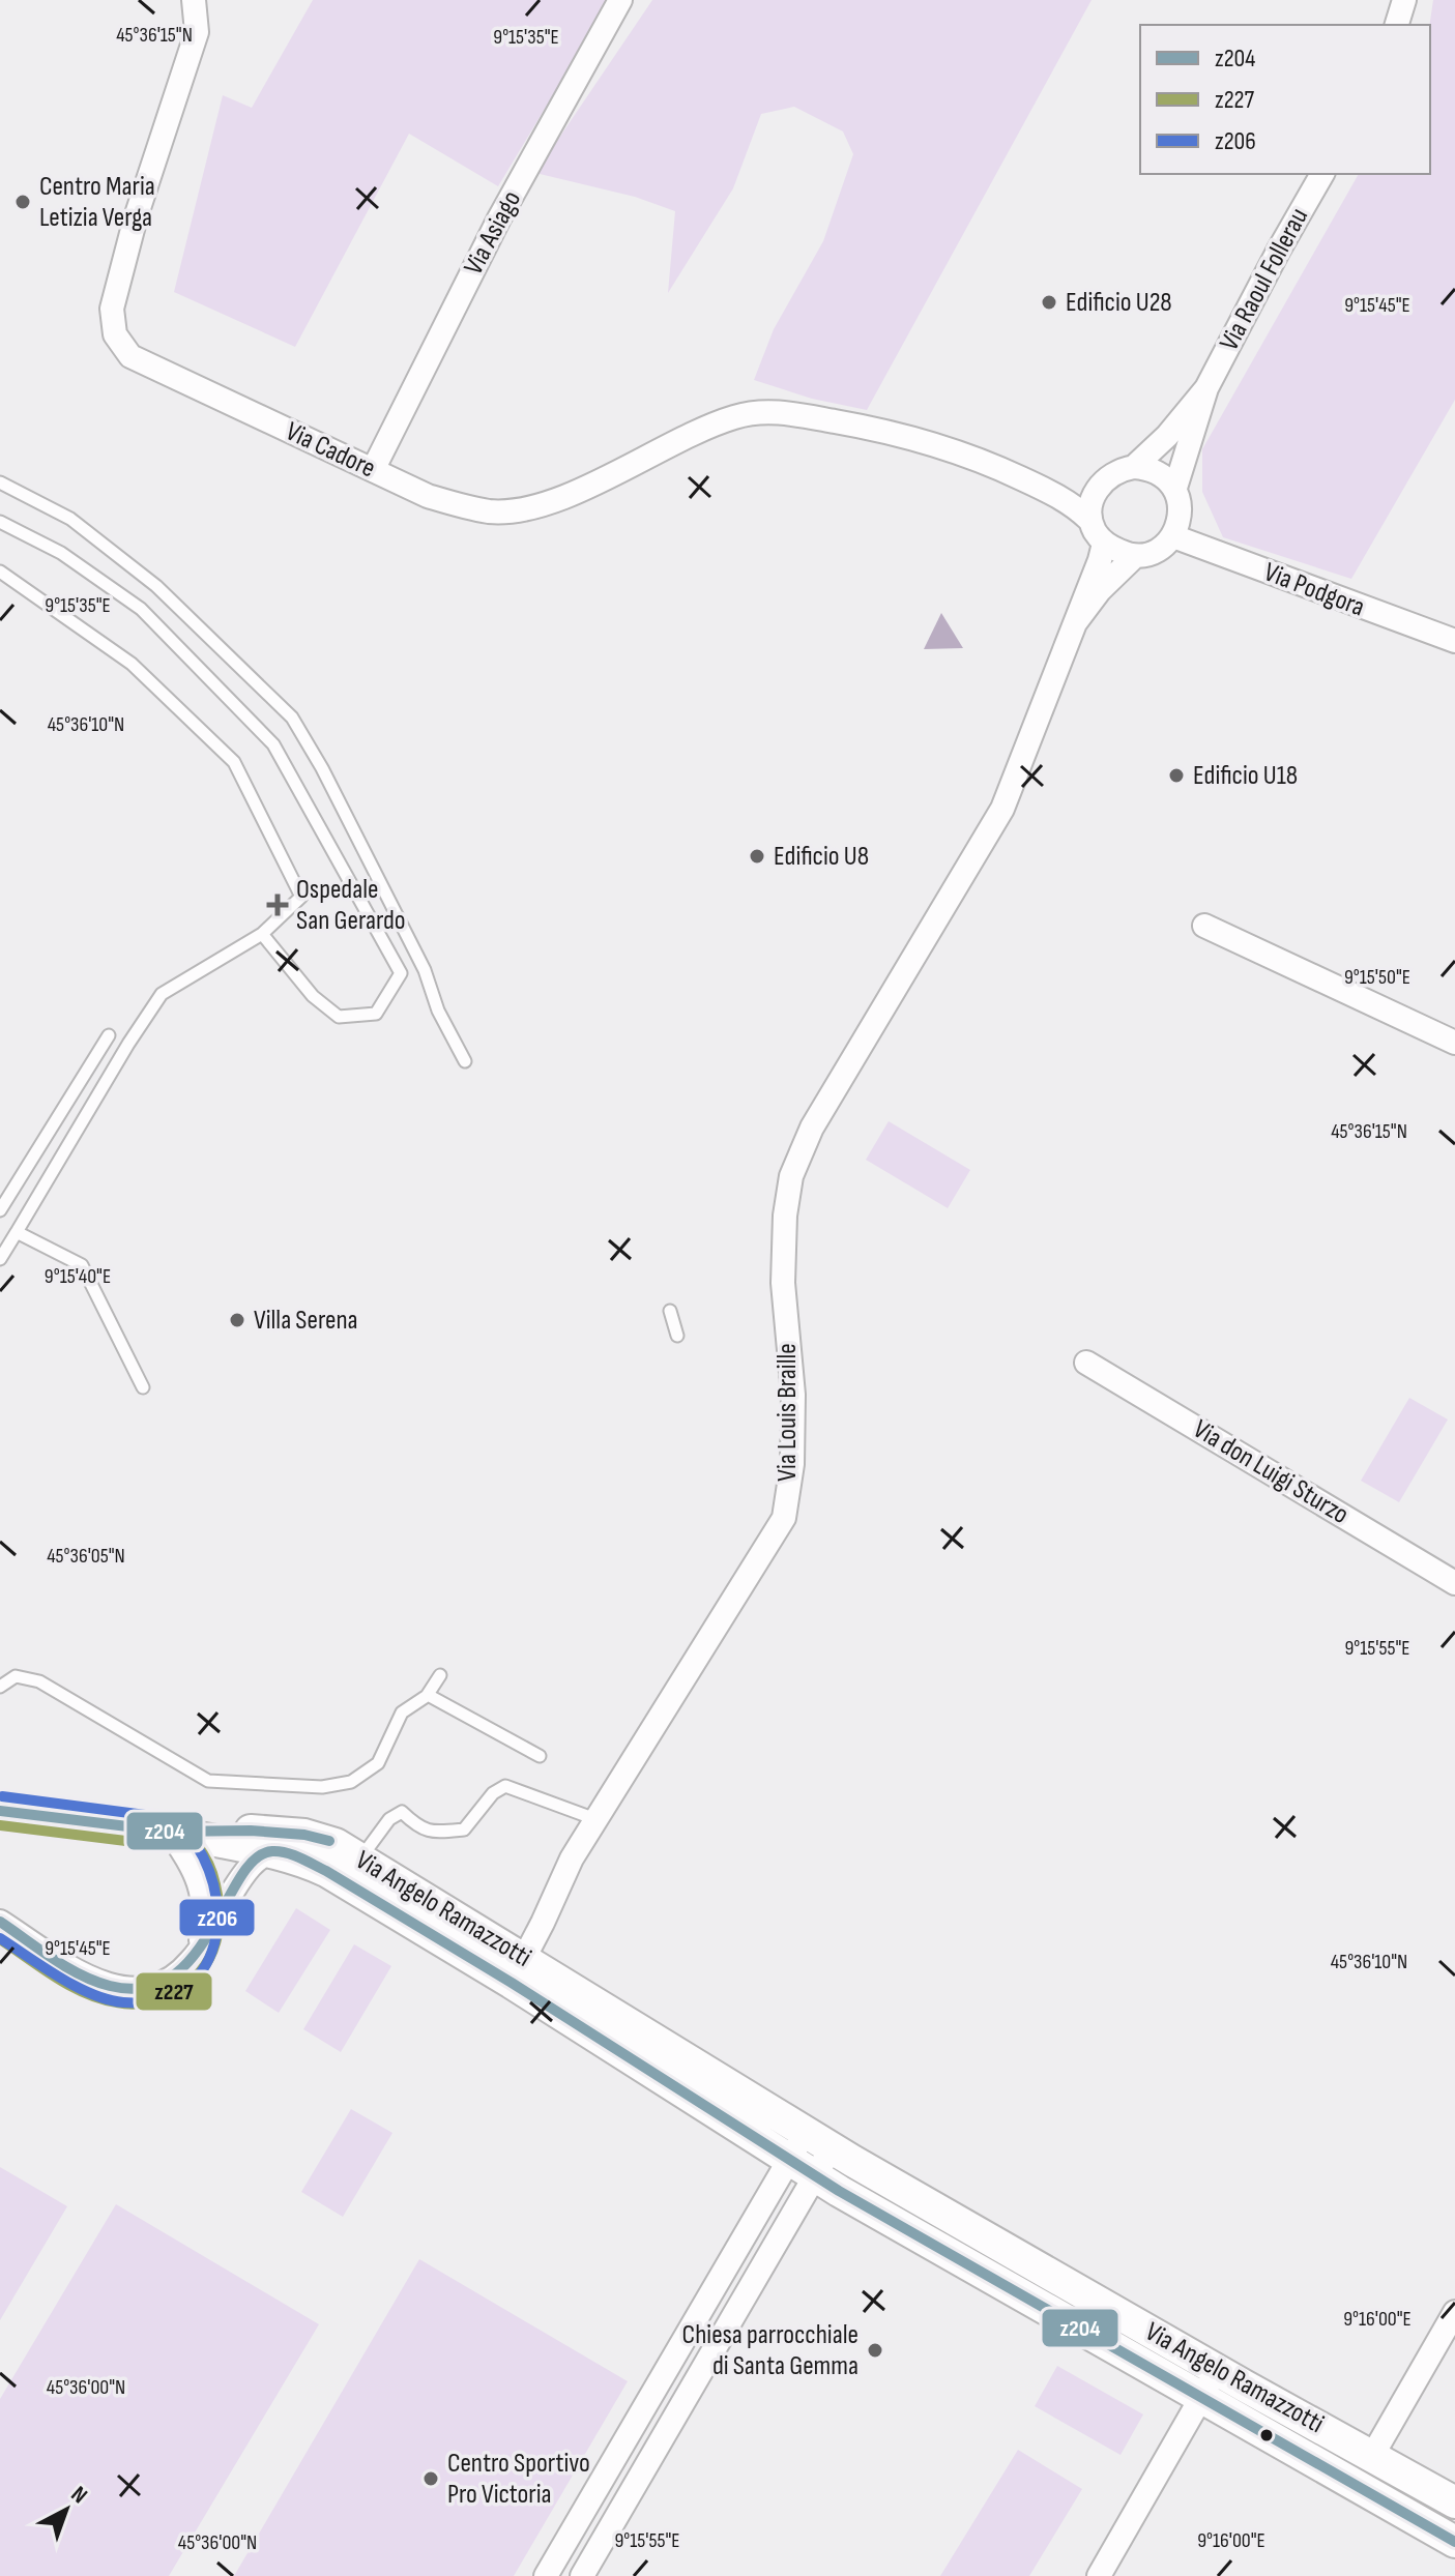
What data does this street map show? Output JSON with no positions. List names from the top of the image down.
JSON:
{
  "streets": {
    "street": [
      "Via Asiago",
      "Via Raoul Follerau",
      "Via Cadore",
      "Via Podgora",
      "Via Louis Braille",
      "Via don Luigi Sturzo",
      "Via Angelo Ramazzotti"
    ]
  },
  "crossings": [
    ["Via Asiago", "Via Cadore"],
    ["Via Raoul Follerau", "Via Cadore"],
    ["Via Raoul Follerau", "Via Podgora"],
    ["Via Cadore", "Via Podgora"],
    ["Via Louis Braille", "Via Angelo Ramazzotti"]
  ],
  "places": {
    "other": [
      "Centro Maria Letizia Verga",
      "Edificio U28",
      "Edificio U18",
      "Edificio U8",
      "Villa Serena",
      "Chiesa parrocchiale di Santa Gemma",
      "Centro Sportivo Pro Victoria"
    ],
    "health": ["Ospedale San Gerardo"]
  },
  "lines": ["transit line z206", "transit line z204", "transit line z227"],
  "legend": ["z204", "z227", "z206"],
  "north": "top right",
  "coordinates": [
    "45°36'15\"N",
    "9°15'35\"E",
    "9°15'45\"E",
    "45°36'10\"N",
    "9°15'50\"E",
    "9°15'40\"E",
    "45°36'05\"N",
    "9°15'55\"E",
    "9°16'00\"E",
    "45°36'00\"N"
  ]
}
